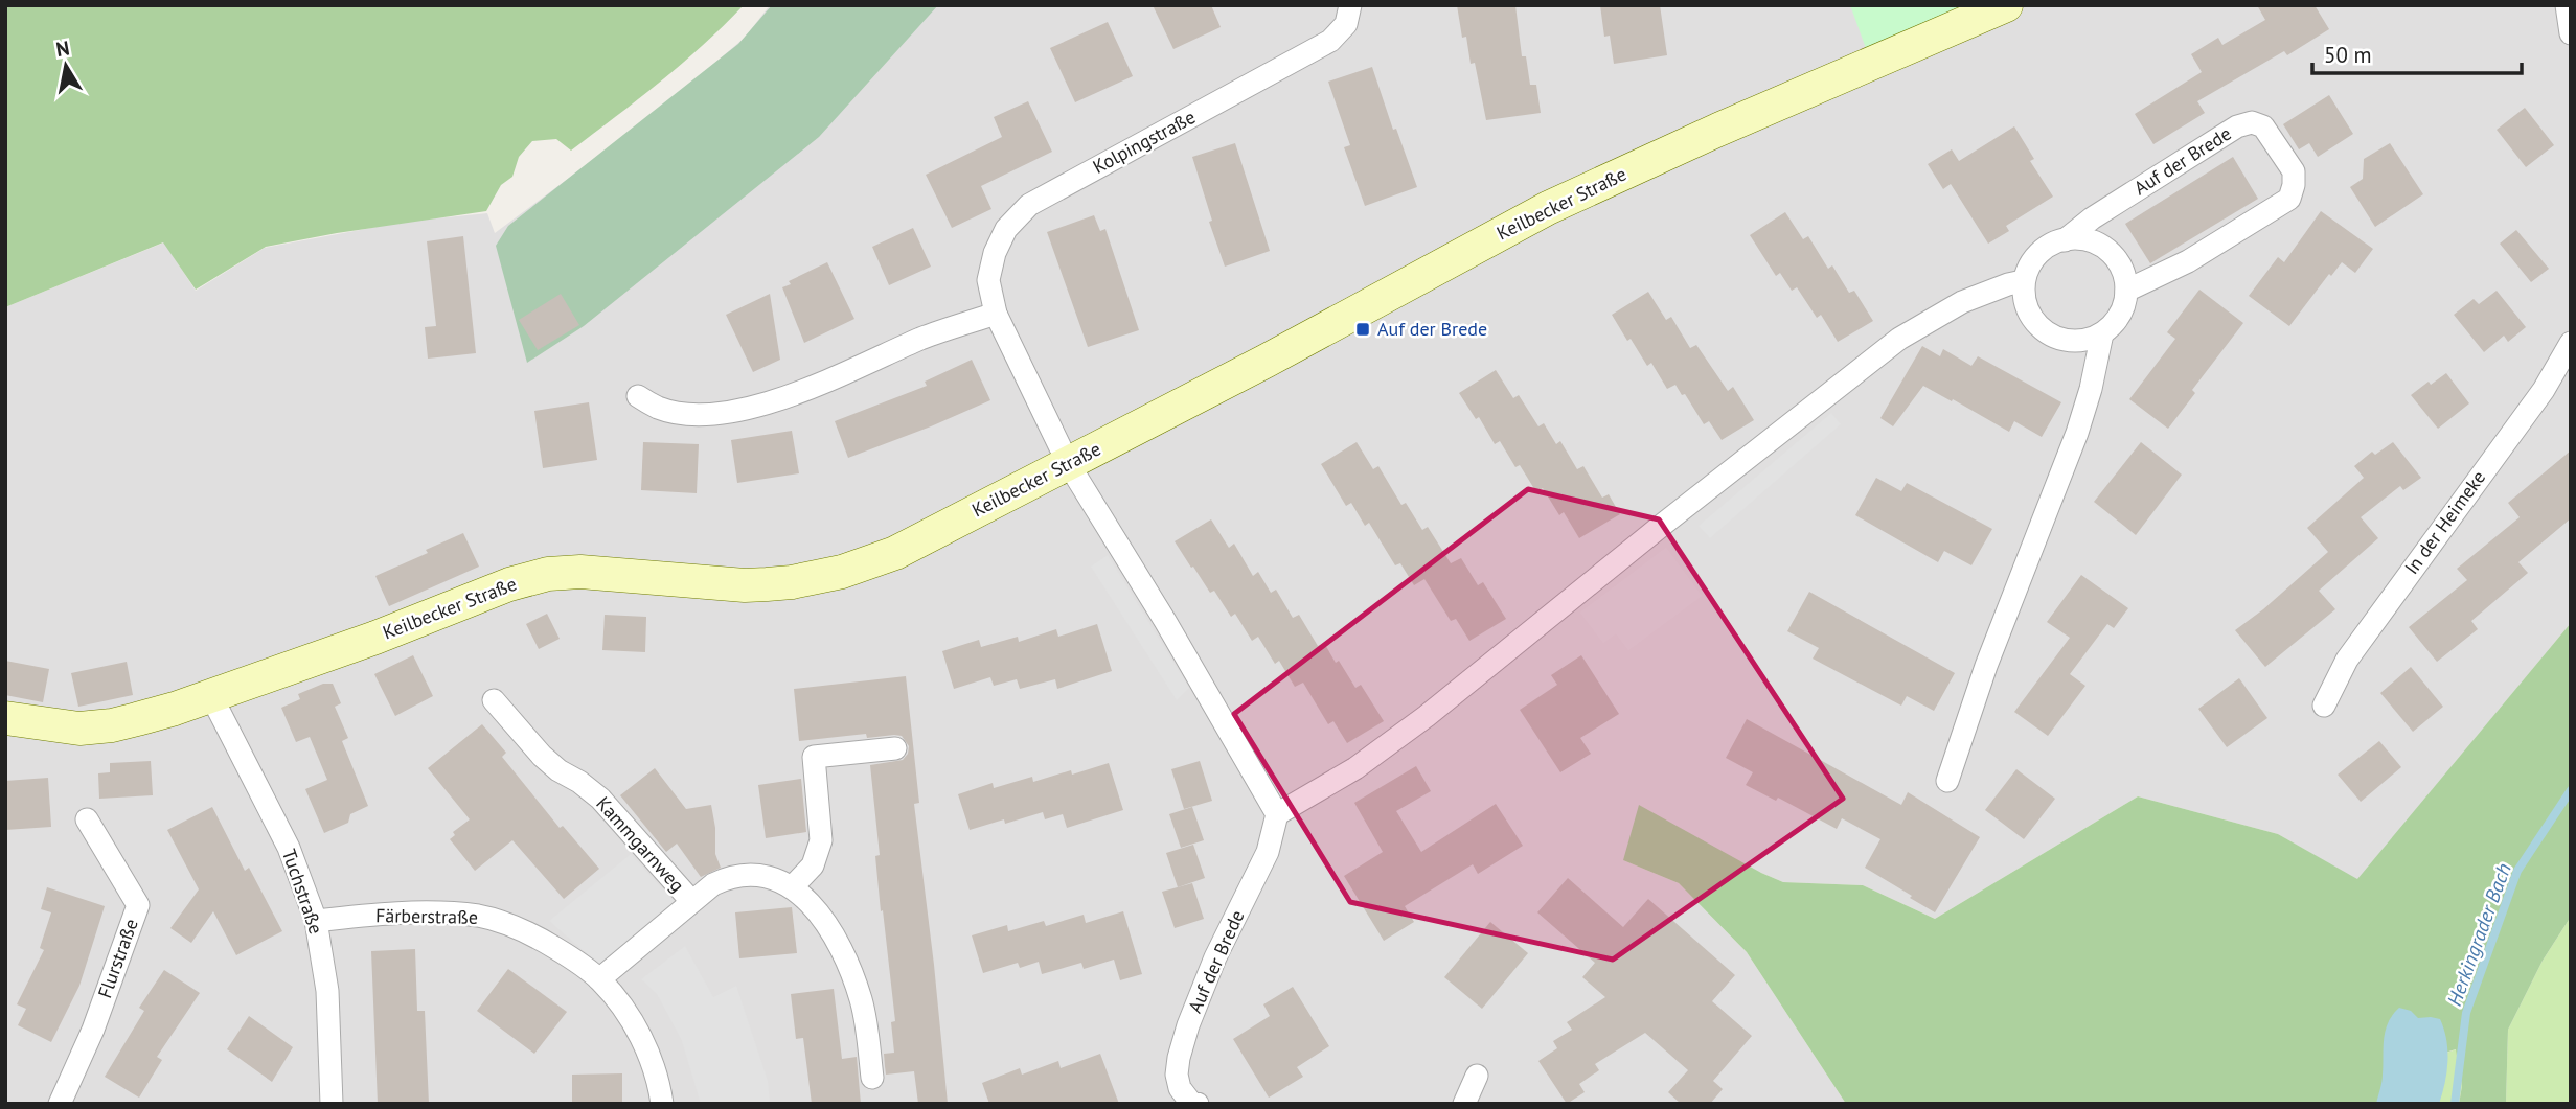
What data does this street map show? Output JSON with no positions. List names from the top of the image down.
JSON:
{
  "streets": {
    "main road": ["Keilbecker Straße"],
    "street": [
      "Kolpingstraße",
      "Auf der Brede",
      "In der Heimeke",
      "Kammgarnweg",
      "Tuchstraße",
      "Färberstraße",
      "Flurstraße"
    ]
  },
  "crossings": [
    ["Kolpingstraße", "Keilbecker Straße"],
    ["Keilbecker Straße", "Tuchstraße"],
    ["Kammgarnweg", "Färberstraße"],
    ["Tuchstraße", "Färberstraße"]
  ],
  "water": ["Herkingrader Bach"],
  "places": {
    "transit": ["Auf der Brede"]
  },
  "scale_bar": "50 m",
  "north": "top"
}
